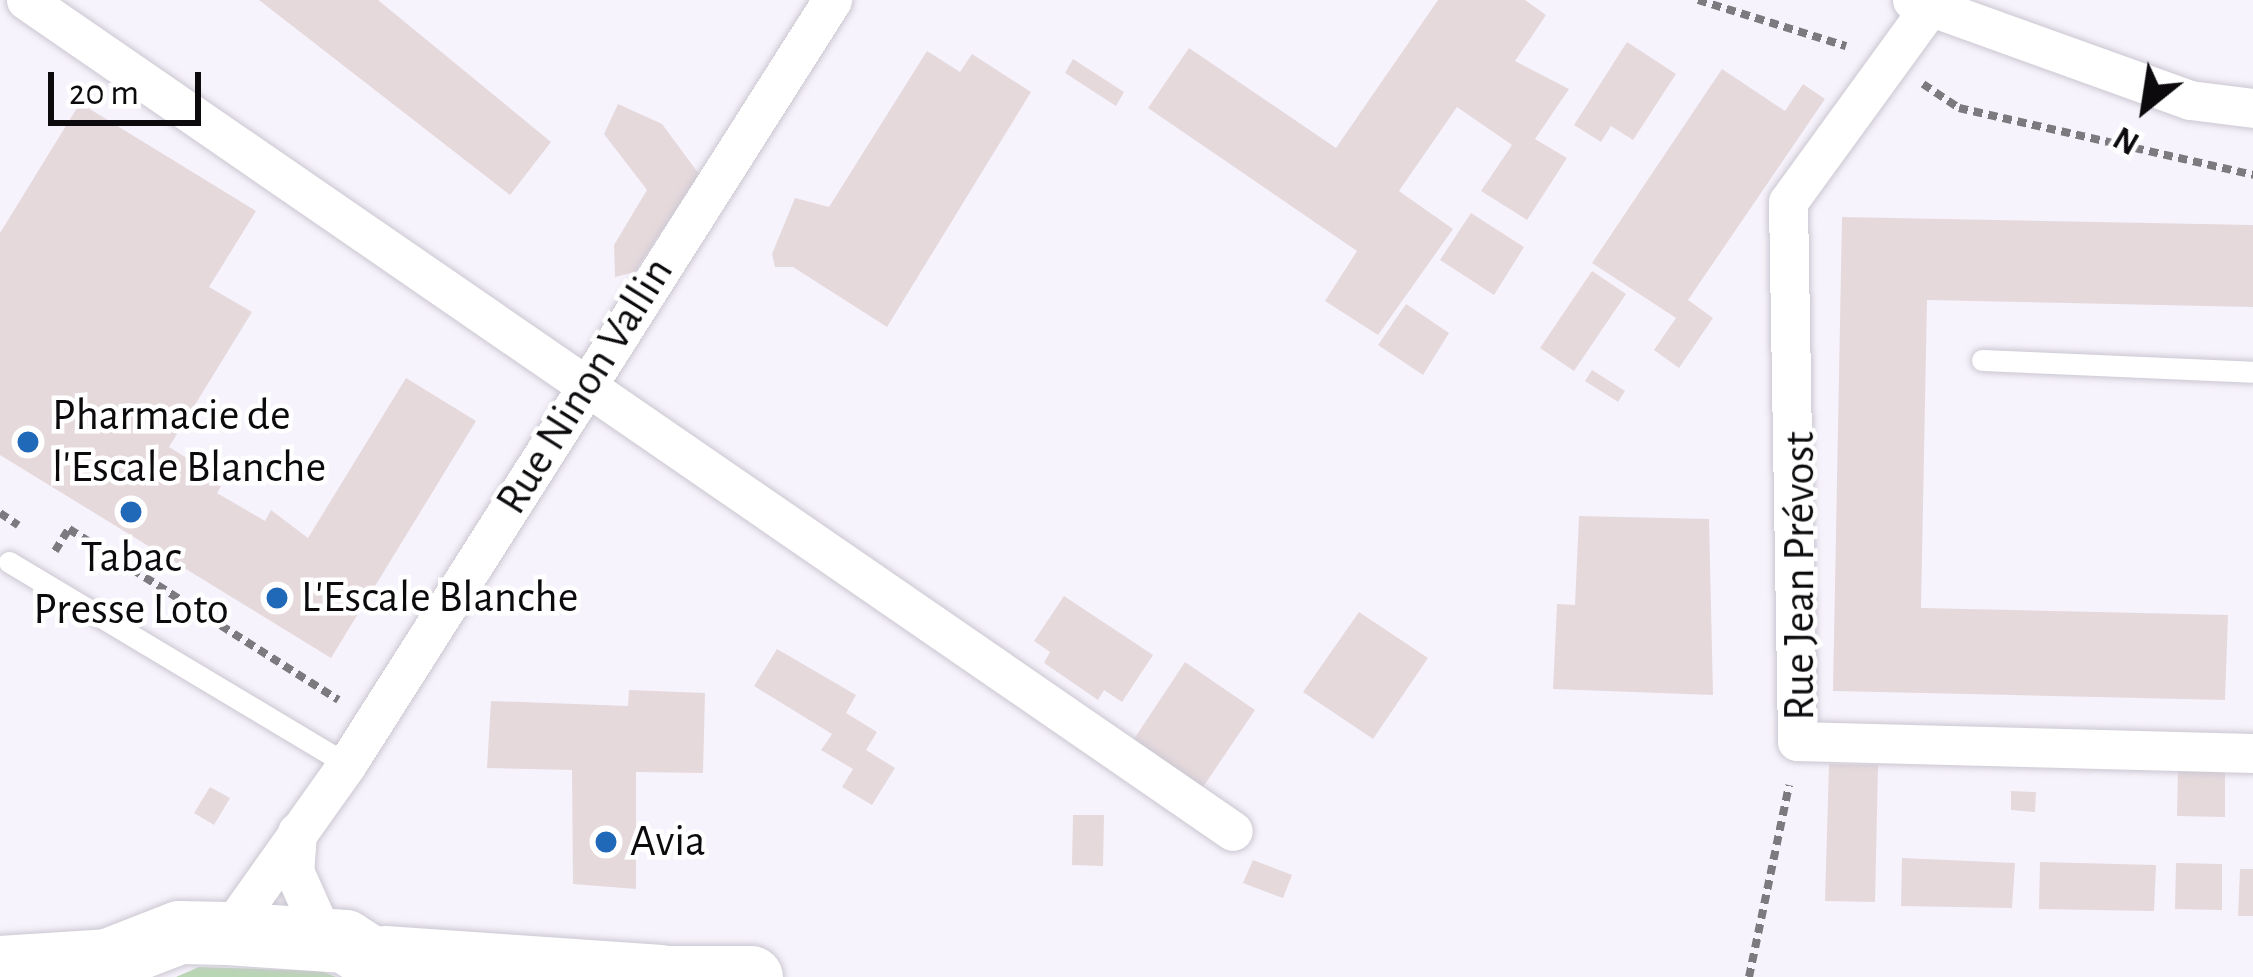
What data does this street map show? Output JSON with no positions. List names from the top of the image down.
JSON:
{
  "streets": {
    "street": ["Rue Ninon Vallin", "Rue Jean Prévost"]
  },
  "places": [
    "Pharmacie de l'Escale Blanche",
    "Tabac Presse Loto",
    "L'Escale Blanche",
    "Avia"
  ],
  "scale_bar": "20 m",
  "north": "bottom left"
}
